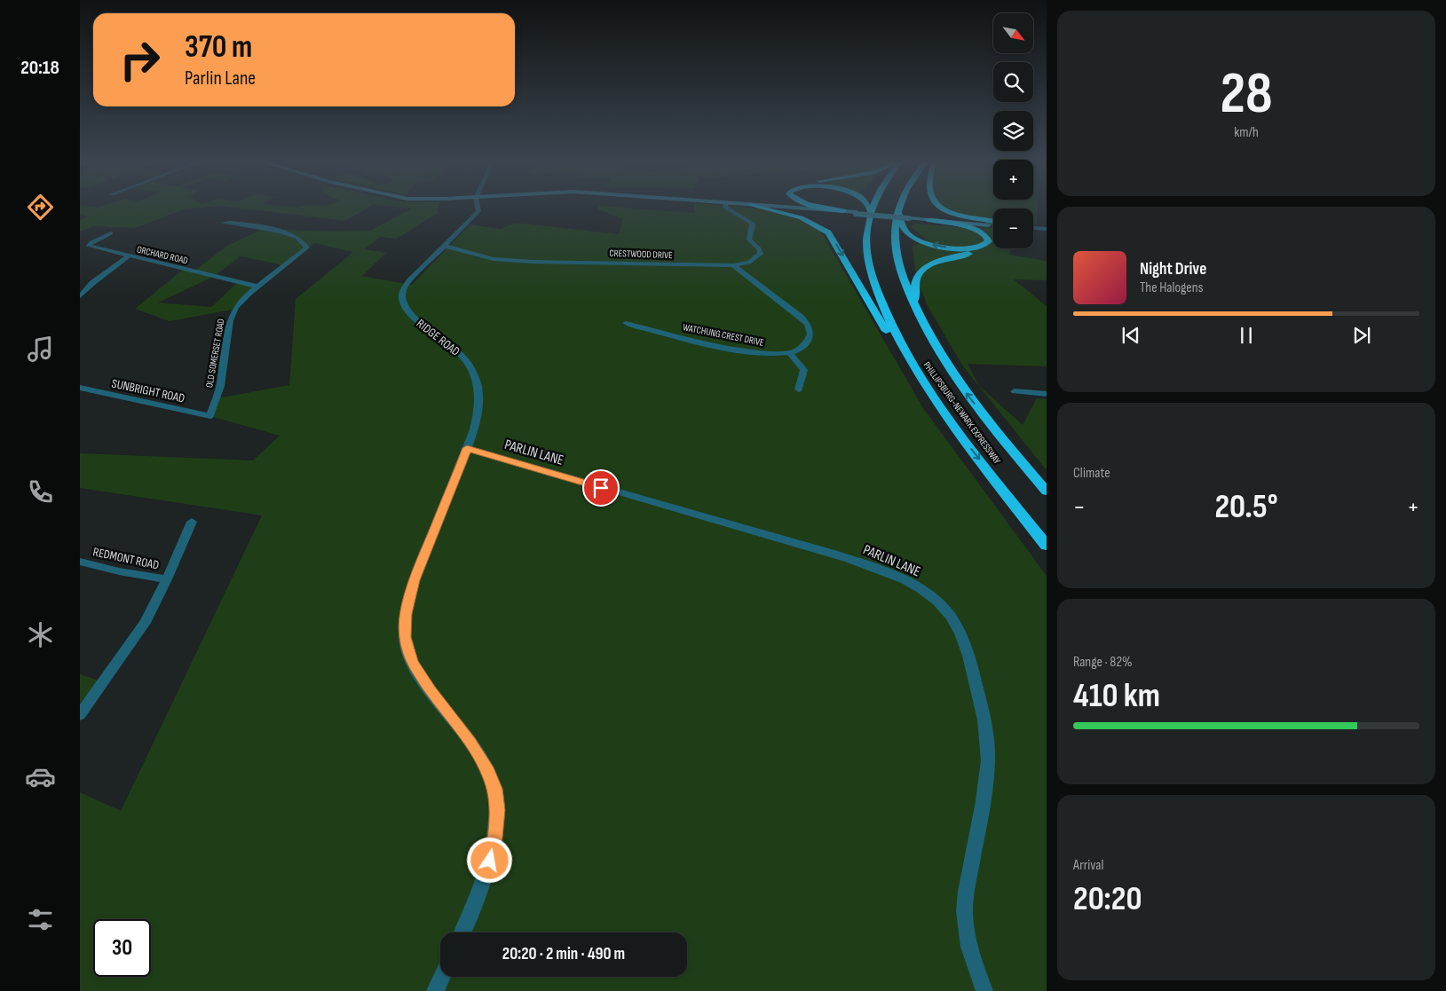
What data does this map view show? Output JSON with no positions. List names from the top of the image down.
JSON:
{
  "streets": {
    "highway": ["PHILLIPSBURG-NEWARK EXPRESSWAY"],
    "street": [
      "CRESTWOOD DRIVE",
      "ORCHARD ROAD",
      "WATCHUNG CREST DRIVE",
      "RIDGE ROAD",
      "OLD SOMERSET ROAD",
      "SUNBRIGHT ROAD",
      "PARLIN LANE",
      "REDMONT ROAD"
    ]
  },
  "crossings": [
    ["CRESTWOOD DRIVE", "RIDGE ROAD"],
    ["ORCHARD ROAD", "OLD SOMERSET ROAD"],
    ["RIDGE ROAD", "PARLIN LANE"],
    ["OLD SOMERSET ROAD", "SUNBRIGHT ROAD"]
  ],
  "north": "bottom right",
  "page": {
    "tabs": "20:18",
    "tile": [
      ["28", "km/h"],
      "Climate",
      ["Range · 82%", "410 km"],
      ["Arrival", "20:20"]
    ],
    "map_buttons": ["+", "−"],
    "turn": ["370 m", "Parlin Lane"],
    "song": ["Night Drive", "The Halogens"],
    "heat": ["−", "20.5°", "+"],
    "limit": "30",
    "trip": "20:20 · 2 min · 490 m"
  }
}
